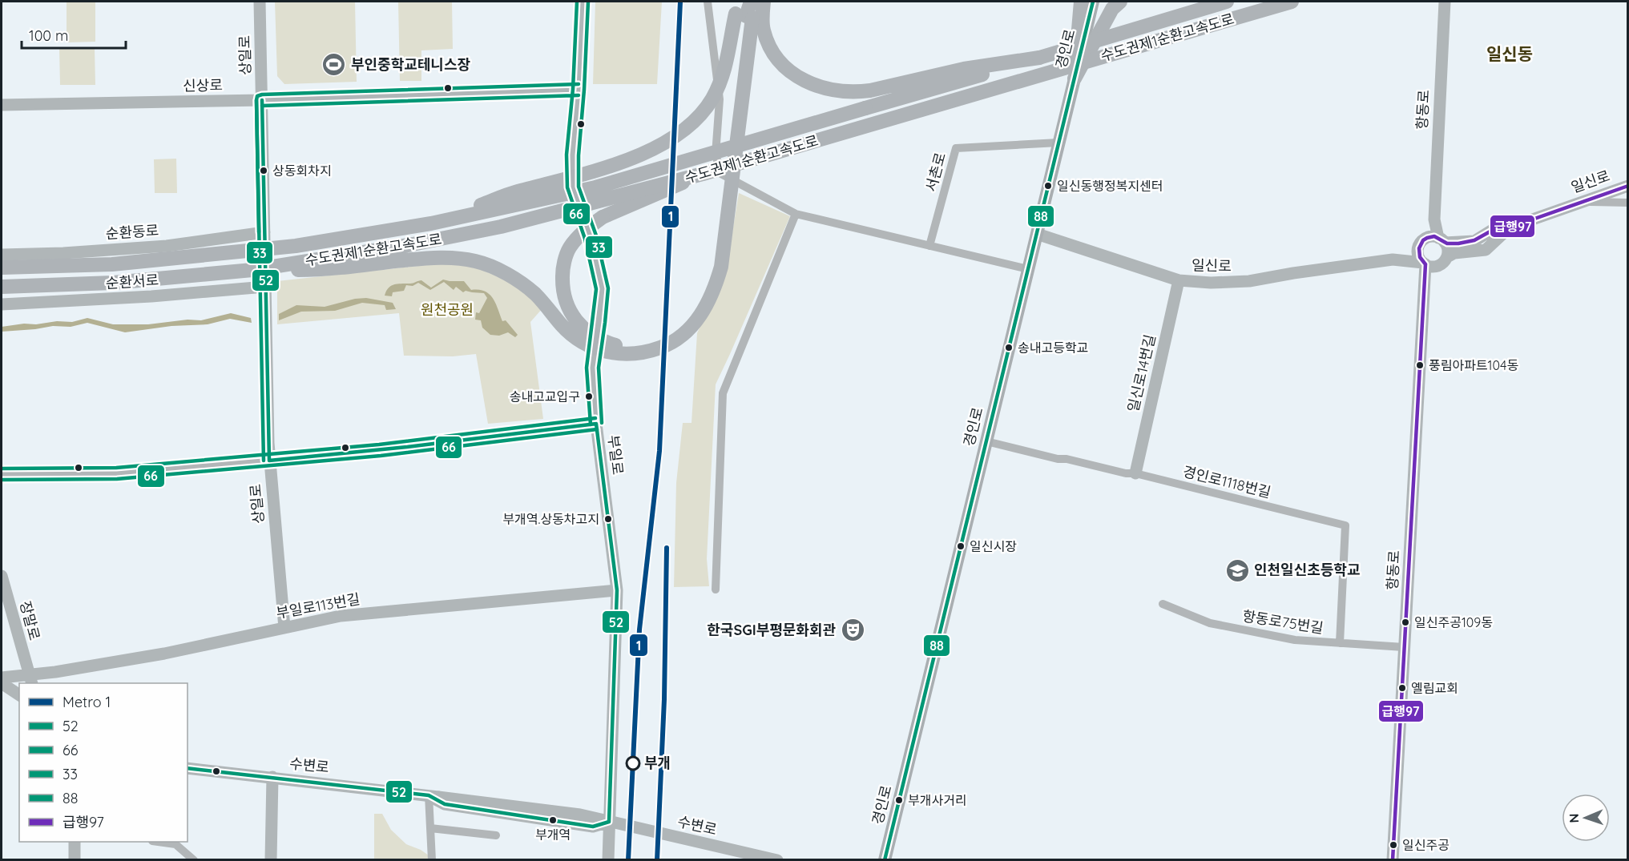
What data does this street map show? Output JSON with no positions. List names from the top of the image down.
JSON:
{
  "streets": {
    "highway": ["수도권제1순환고속도로"],
    "main road": ["경인로"],
    "street": [
      "상일로",
      "신상로",
      "항동로",
      "서촌로",
      "일신로",
      "순환동로",
      "순환서로",
      "일신로14번길",
      "부일로",
      "경인로1118번길",
      "부일로113번길",
      "장말로",
      "항동로75번길",
      "수변로"
    ]
  },
  "crossings": [
    ["경인로", "서촌로"],
    ["경인로", "일신로"],
    ["경인로", "경인로1118번길"],
    ["상일로", "신상로"],
    ["상일로", "순환동로"],
    ["상일로", "순환서로"],
    ["상일로", "부일로113번길"],
    ["신상로", "부일로"],
    ["항동로", "일신로"],
    ["항동로", "항동로75번길"],
    ["일신로", "일신로14번길"],
    ["일신로14번길", "경인로1118번길"],
    ["부일로", "부일로113번길"],
    ["부일로", "수변로"],
    ["경인로1118번길", "항동로75번길"],
    ["부일로113번길", "장말로"]
  ],
  "districts": ["일신동"],
  "parks": ["원천공원"],
  "places": {
    "sports": ["부인중학교테니스장"],
    "other": [
      "상동회차지",
      "일신동행정복지센터",
      "송내고등학교",
      "풍림아파트104동",
      "송내고교입구",
      "부개역.상동차고지",
      "일신시장",
      "일신주공109동",
      "옐림교회",
      "부개",
      "부개사거리",
      "부개역",
      "일신주공"
    ],
    "school or university": ["인천일신초등학교"],
    "theatre": ["한국SGI부평문화회관"]
  },
  "lines": [
    "metro line 1",
    "transit line 66",
    "transit line 33",
    "transit line 88",
    "transit line 52",
    "transit line 급행97"
  ],
  "legend": [
    "Metro 1",
    "52",
    "66",
    "33",
    "88",
    "급행97"
  ],
  "scale_bar": "100 m",
  "north": "left"
}
